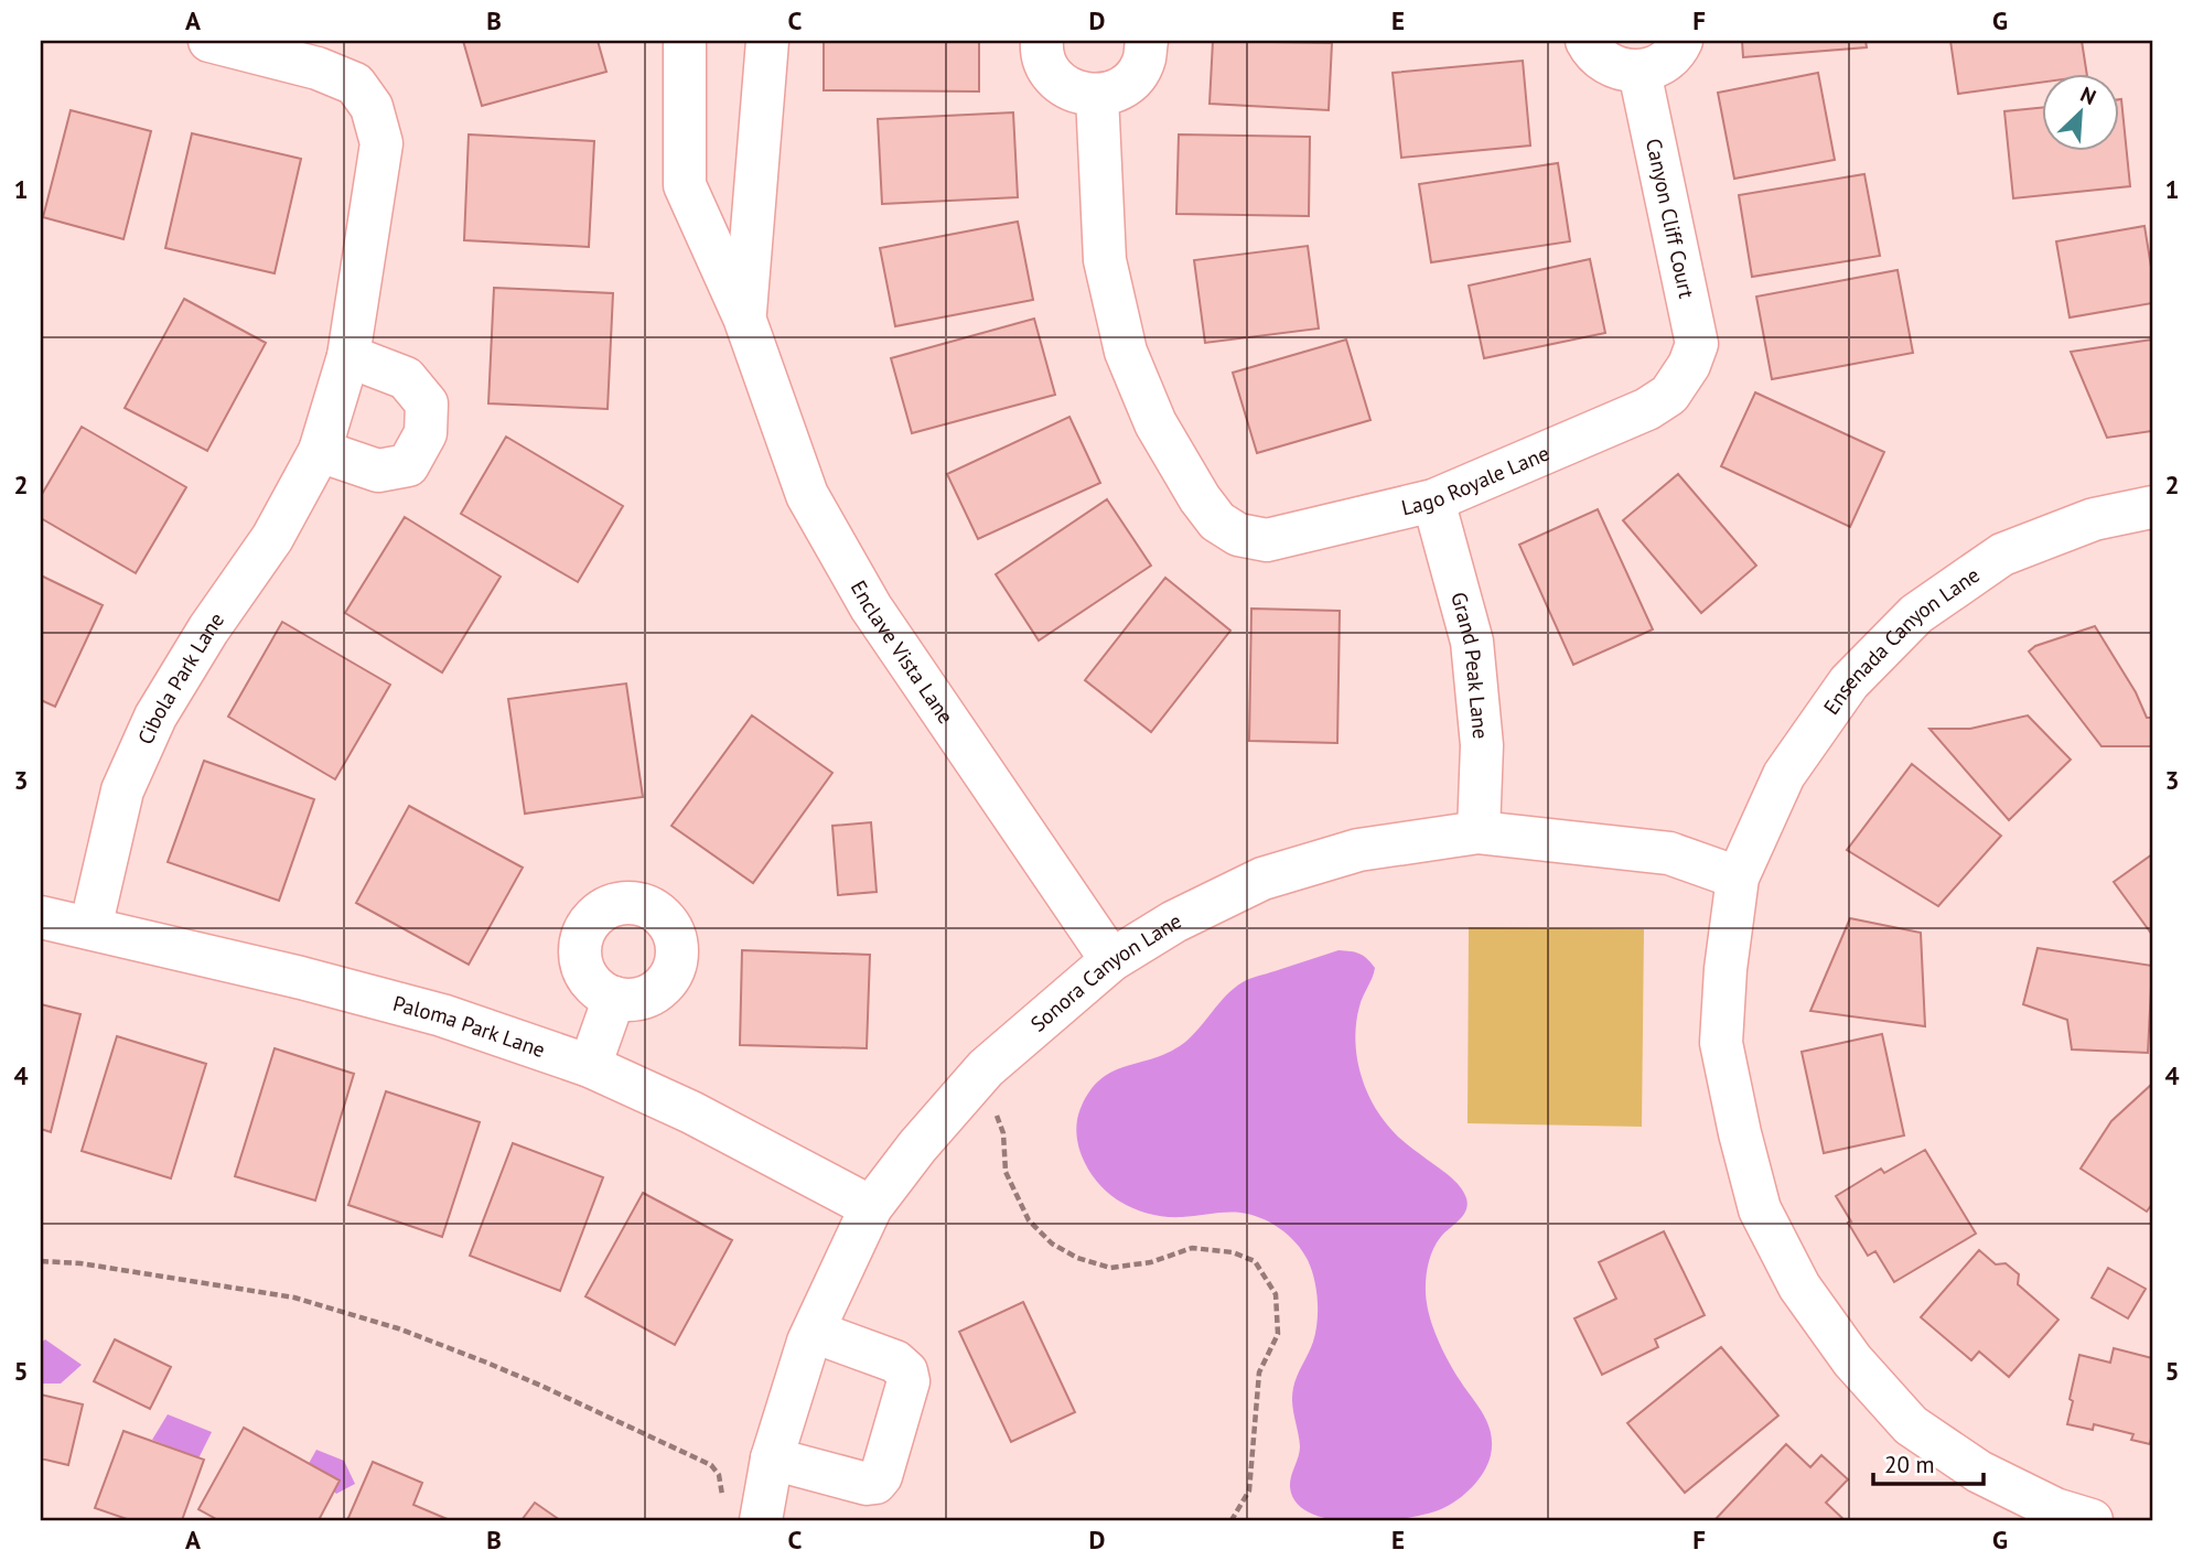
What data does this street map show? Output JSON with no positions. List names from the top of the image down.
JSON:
{
  "streets": {
    "street": [
      "Canyon Cliff Court",
      "Lago Royale Lane",
      "Ensenada Canyon Lane",
      "Enclave Vista Lane",
      "Grand Peak Lane",
      "Cibola Park Lane",
      "Sonora Canyon Lane",
      "Paloma Park Lane"
    ]
  },
  "crossings": [
    ["Canyon Cliff Court", "Lago Royale Lane"],
    ["Lago Royale Lane", "Grand Peak Lane"],
    ["Ensenada Canyon Lane", "Sonora Canyon Lane"],
    ["Enclave Vista Lane", "Sonora Canyon Lane"],
    ["Grand Peak Lane", "Sonora Canyon Lane"],
    ["Cibola Park Lane", "Paloma Park Lane"],
    ["Sonora Canyon Lane", "Paloma Park Lane"]
  ],
  "scale_bar": "20 m",
  "north": "top right",
  "grid": {
    "columns": [
      "A",
      "B",
      "C",
      "D",
      "E",
      "F",
      "G"
    ],
    "rows": [
      "1",
      "2",
      "3",
      "4",
      "5"
    ]
  }
}
